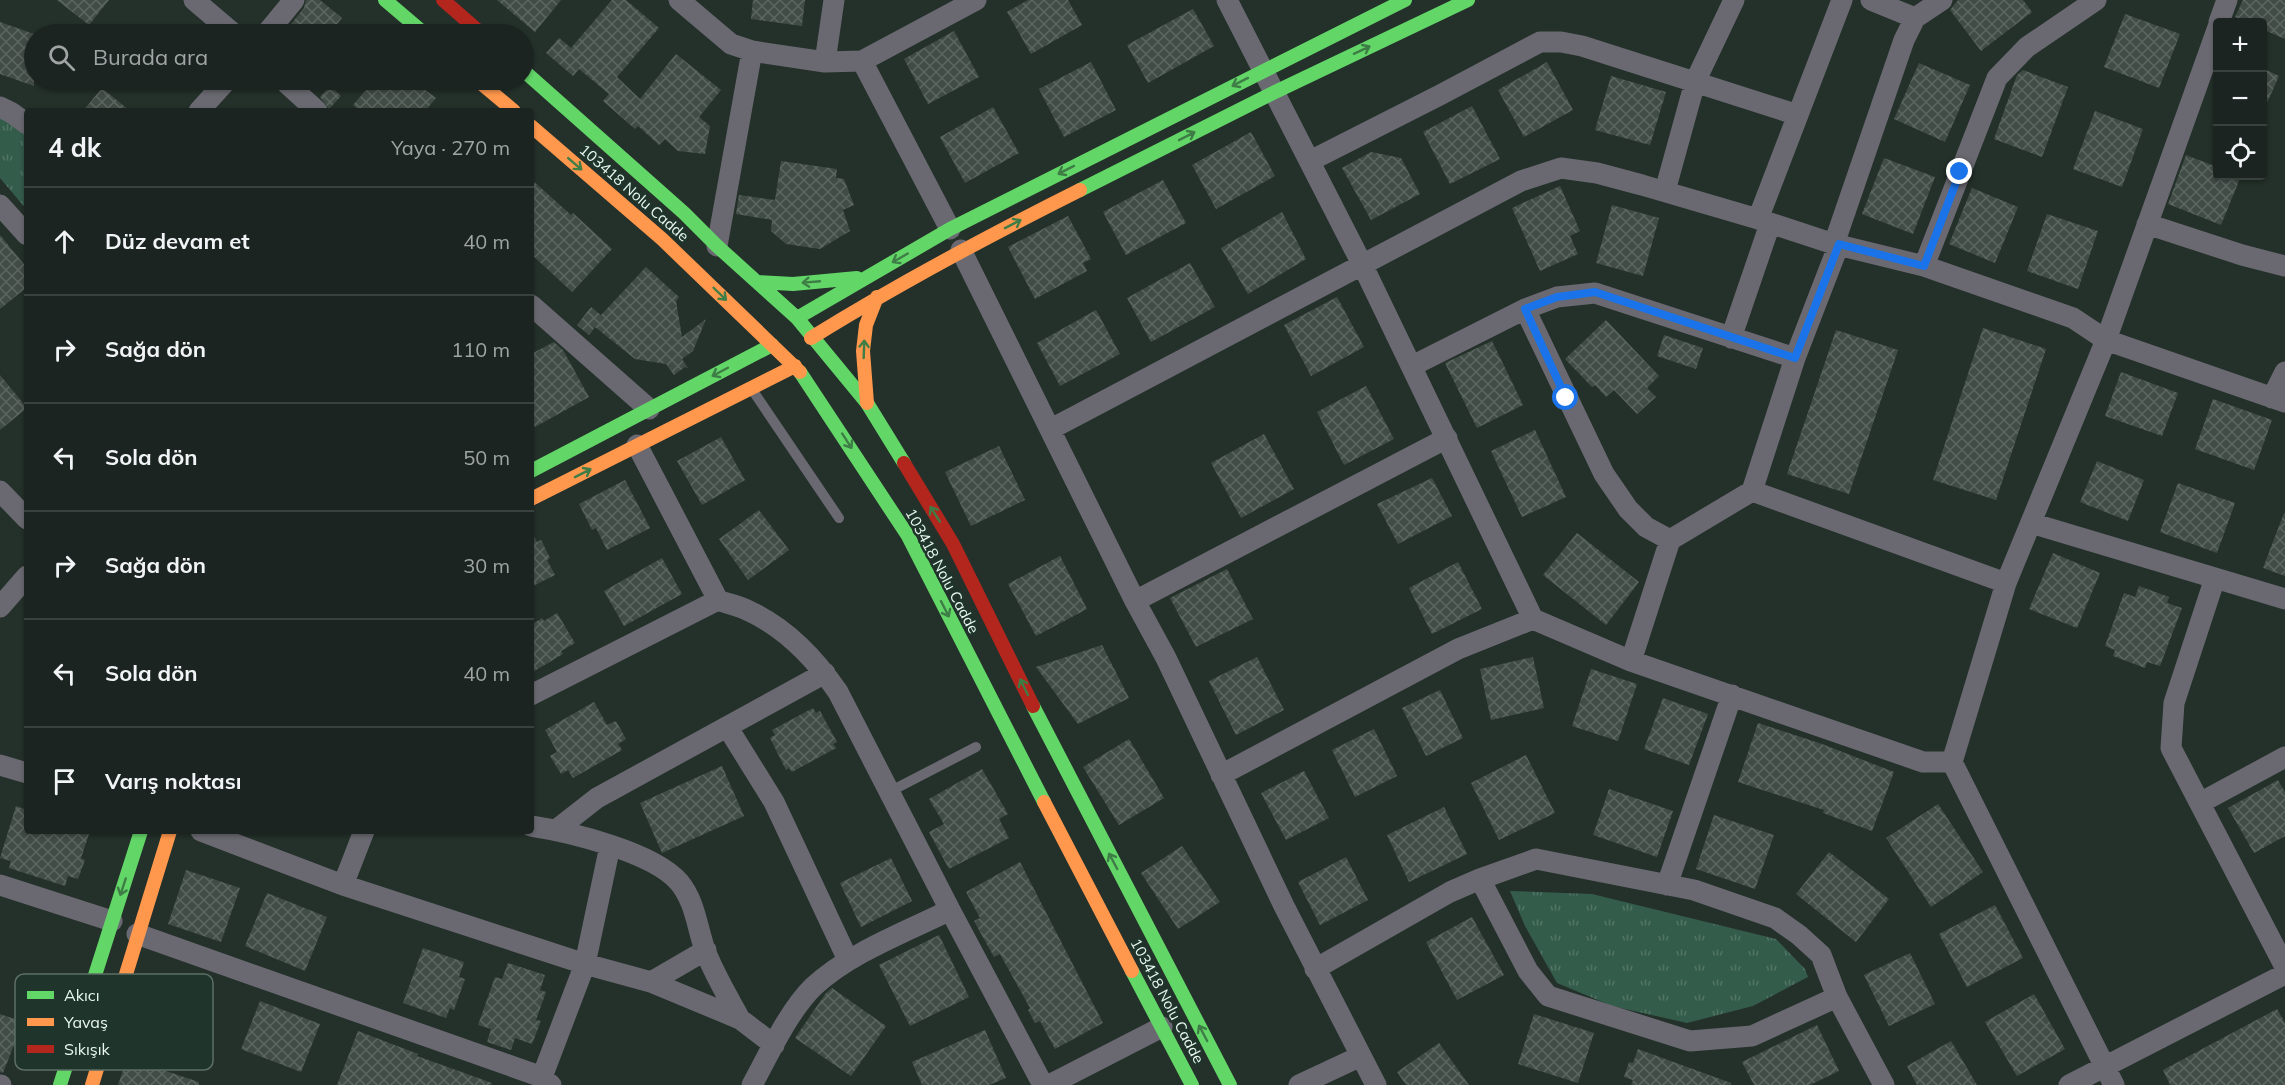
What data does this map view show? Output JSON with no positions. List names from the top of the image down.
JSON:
{
  "streets": {
    "main road": ["103418 Nolu Cadde"]
  },
  "legend": ["Akıcı", "Yavaş", "Sıkışık"],
  "page": {
    "map_buttons": ["+", "−"],
    "search": "Burada ara",
    "heading": ["4 dk", "Yaya · 270 m"],
    "list": [
      ["Düz devam et", "40 m"],
      ["Sağa dön", "110 m"],
      ["Sola dön", "50 m"],
      ["Sağa dön", "30 m"],
      ["Sola dön", "40 m"],
      "Varış noktası"
    ]
  }
}
